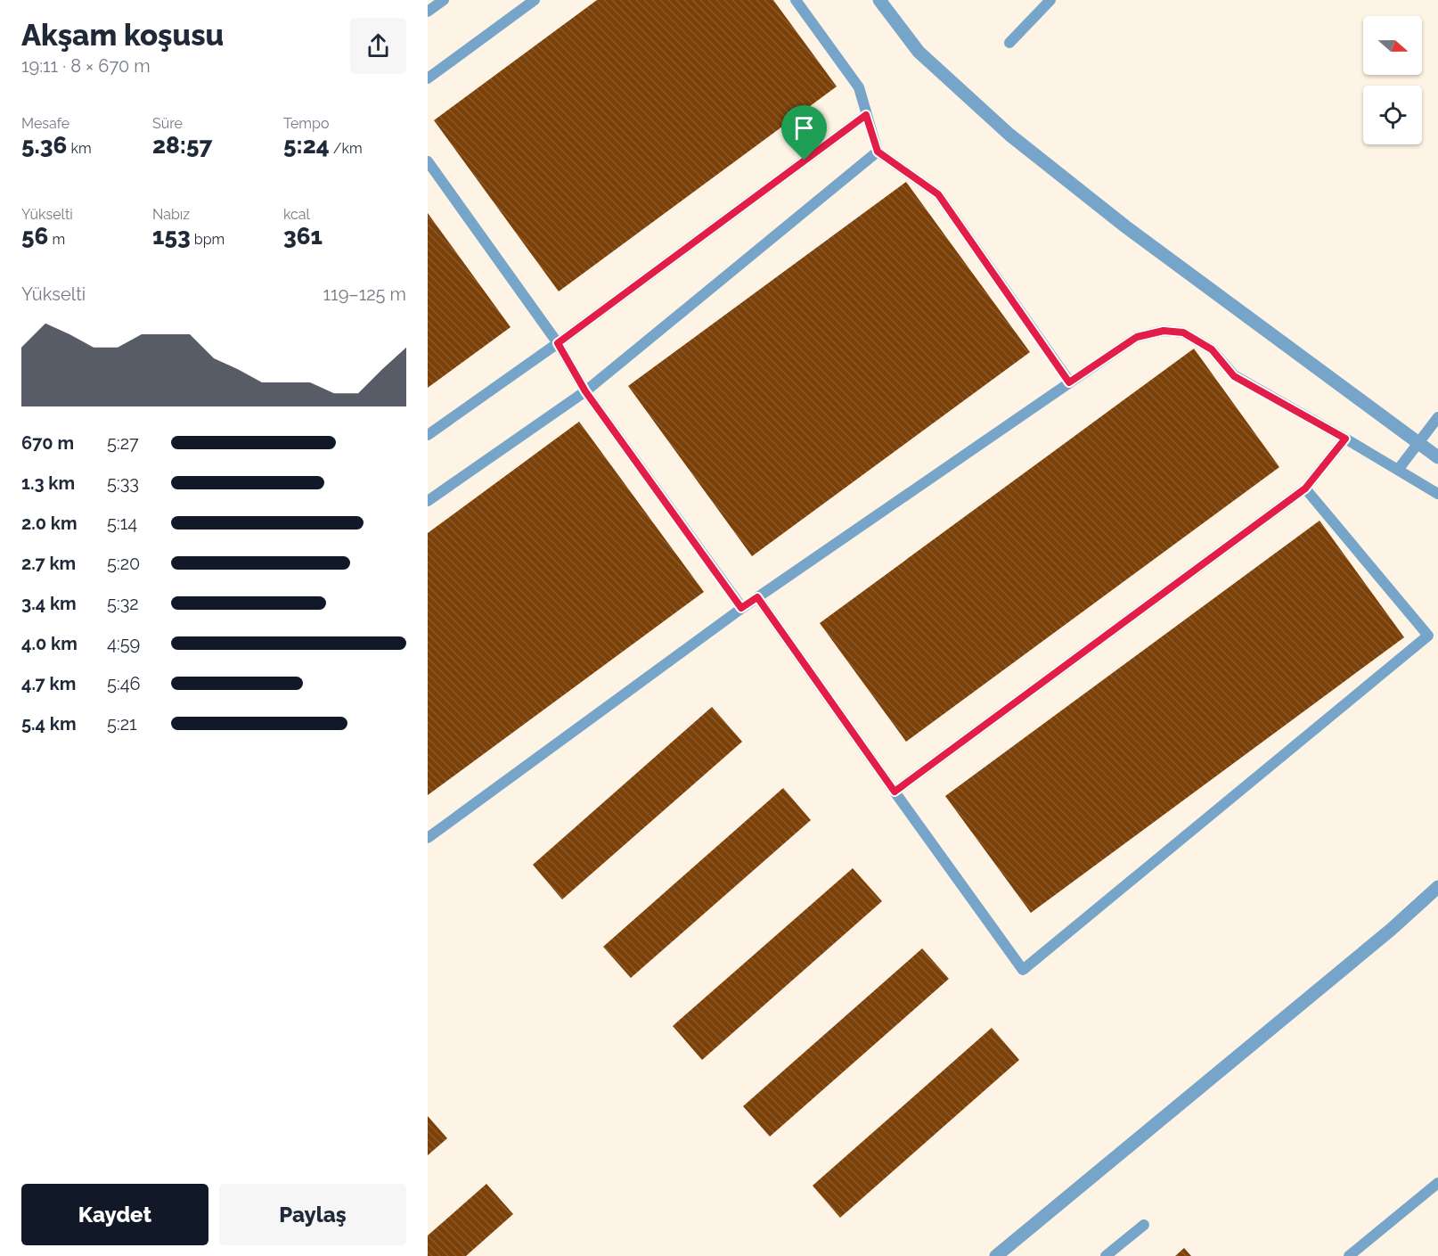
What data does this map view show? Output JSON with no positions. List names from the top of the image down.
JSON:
{
  "north": "right",
  "page": {
    "heading": ["Akşam koşusu", "19:11 · 8 × 670 m"],
    "stats": [
      ["Mesafe", "5.36 km"],
      ["Süre", "28:57"],
      ["Tempo", "5:24 /km"],
      ["Yükselti", "56 m"],
      ["Nabız", "153 bpm"],
      ["kcal", "361"]
    ],
    "chart": ["Yükselti", "119–125 m"],
    "list": [
      {
        "name": "670 m",
        "note": "5:27"
      },
      {
        "name": "1.3 km",
        "note": "5:33"
      },
      {
        "name": "2.0 km",
        "note": "5:14"
      },
      {
        "name": "2.7 km",
        "note": "5:20"
      },
      {
        "name": "3.4 km",
        "note": "5:32"
      },
      {
        "name": "4.0 km",
        "note": "4:59"
      },
      {
        "name": "4.7 km",
        "note": "5:46"
      },
      {
        "name": "5.4 km",
        "note": "5:21"
      }
    ],
    "buttons": ["Kaydet", "Paylaş"]
  }
}
